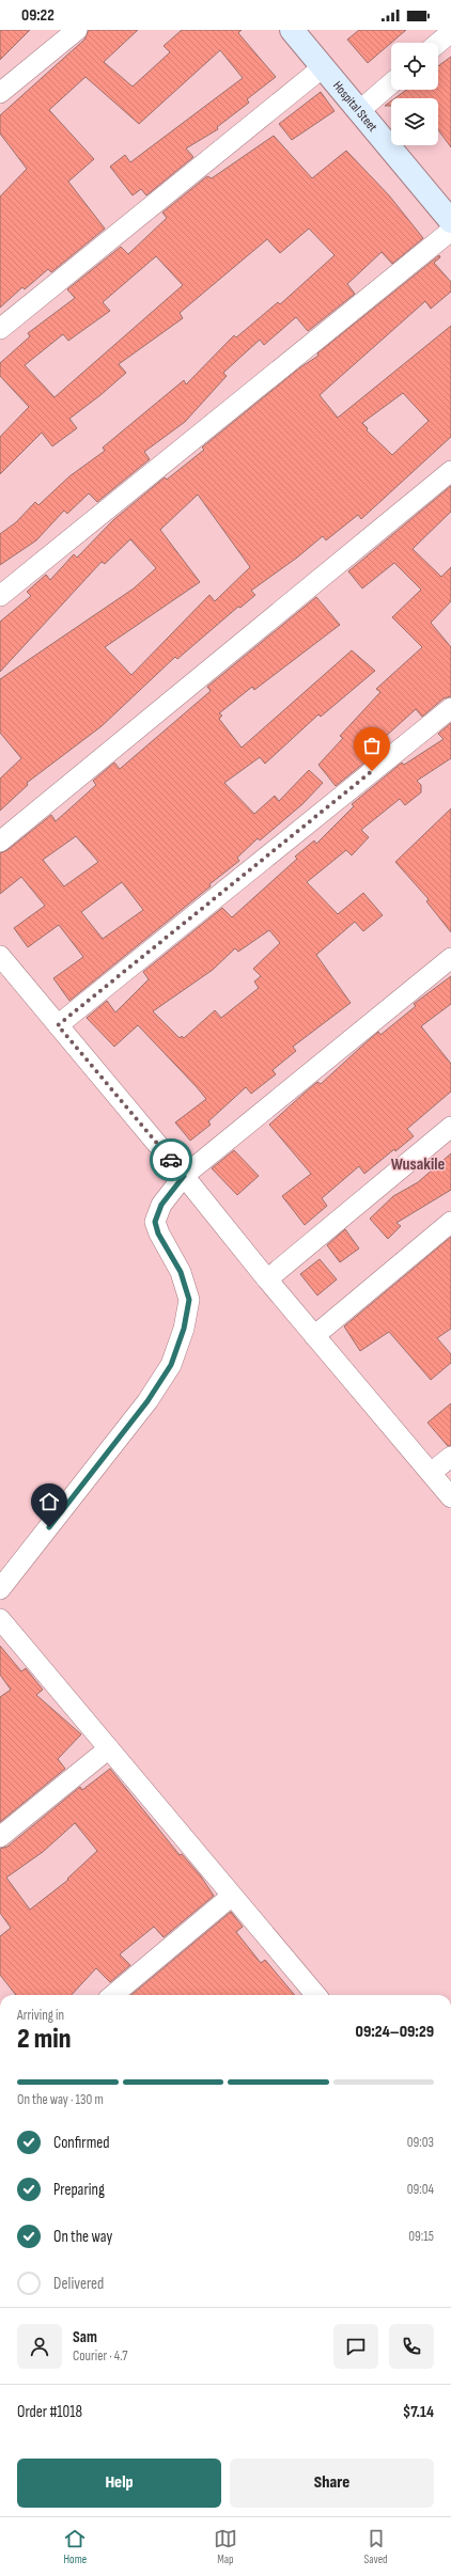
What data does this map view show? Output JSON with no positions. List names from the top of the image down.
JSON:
{
  "streets": {
    "street": ["Hospital Steet"]
  },
  "districts": ["Wusakile"],
  "page": {
    "status": "09:22",
    "heading": ["2 min", "Arriving in", "09:24–09:29"],
    "panel": [
      "Sam",
      "Courier · 4.7",
      "Order #1018",
      "$7.14"
    ],
    "bar": "On the way · 130 m",
    "list": [
      ["Confirmed", "09:03"],
      ["Preparing", "09:04"],
      ["On the way", "09:15"],
      "Delivered"
    ],
    "buttons": ["Help", "Share"],
    "tabs": ["Home", "Map", "Saved"]
  }
}
